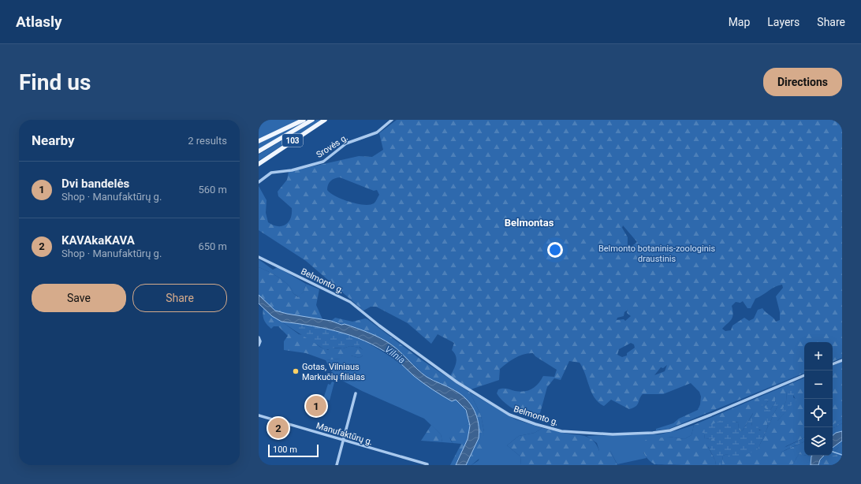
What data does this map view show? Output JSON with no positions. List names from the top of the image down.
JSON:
{
  "streets": {
    "main road": ["103"],
    "street": ["Srovės g.", "Belmonto g.", "Manufaktūrų g."]
  },
  "districts": ["Belmontas"],
  "water": ["Vilnia"],
  "parks": ["Belmonto botaninis-zoologinis draustinis"],
  "places": ["Gotas, Vilniaus Markučių filialas"],
  "scale_bar": "100 m",
  "page": {
    "header": "Atlasly",
    "nav": ["Map", "Layers", "Share"],
    "buttons": [
      "Directions",
      ["Save", "Share"]
    ],
    "title": "Find us",
    "heading": ["Nearby", "2 results"],
    "list": [
      {
        "mark": "1",
        "name": "Dvi bandelės",
        "note": "Shop · Manufaktūrų g.",
        "value": "560 m"
      },
      {
        "mark": "2",
        "name": "KAVAkaKAVA",
        "note": "Shop · Manufaktūrų g.",
        "value": "650 m"
      }
    ],
    "map_buttons": ["+", "−"],
    "pins": ["1", "2"],
    "scale": "100 m"
  }
}
